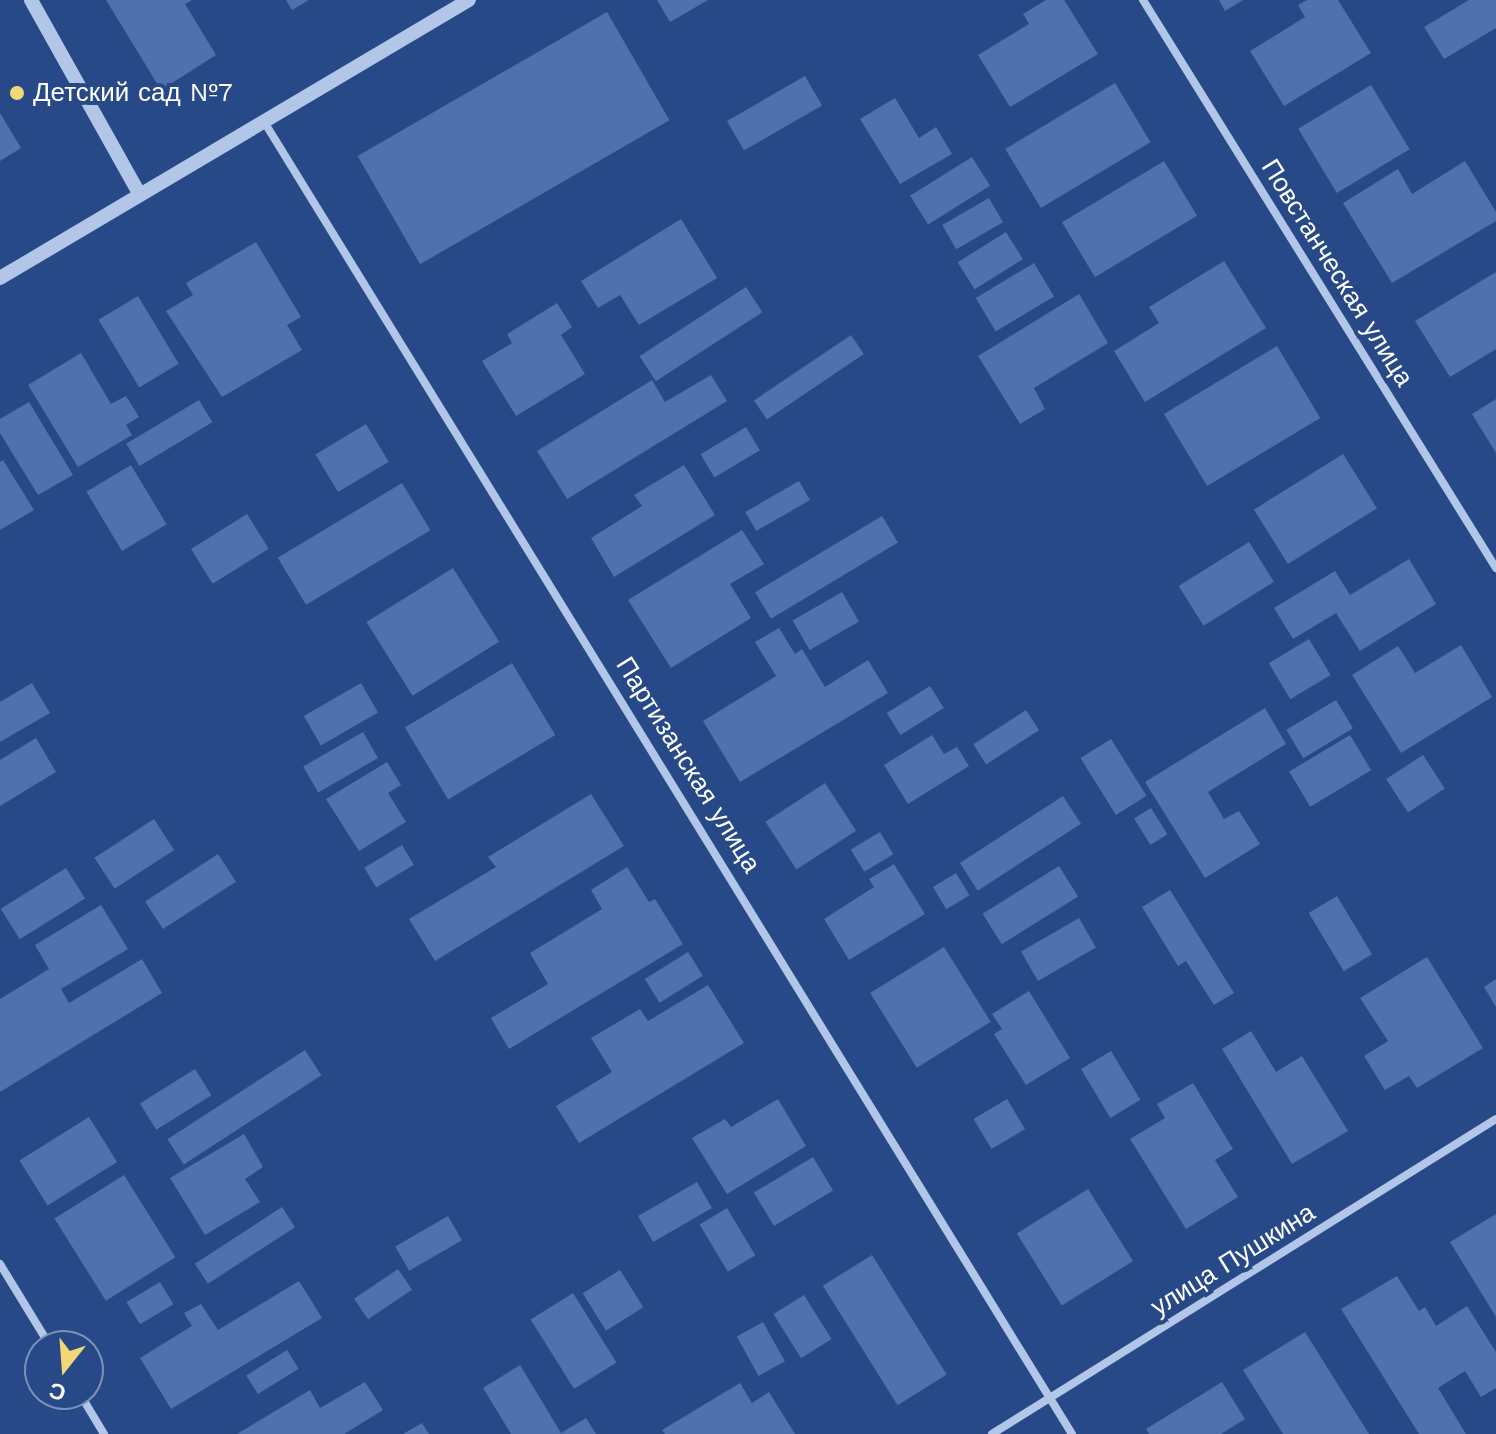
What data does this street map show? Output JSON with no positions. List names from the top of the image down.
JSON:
{
  "streets": {
    "street": ["Повстанческая улица", "Партизанская улица", "улица Пушкина"]
  },
  "crossings": [
    ["Партизанская улица", "улица Пушкина"]
  ],
  "places": ["Детский сад №7"],
  "north": "bottom"
}
